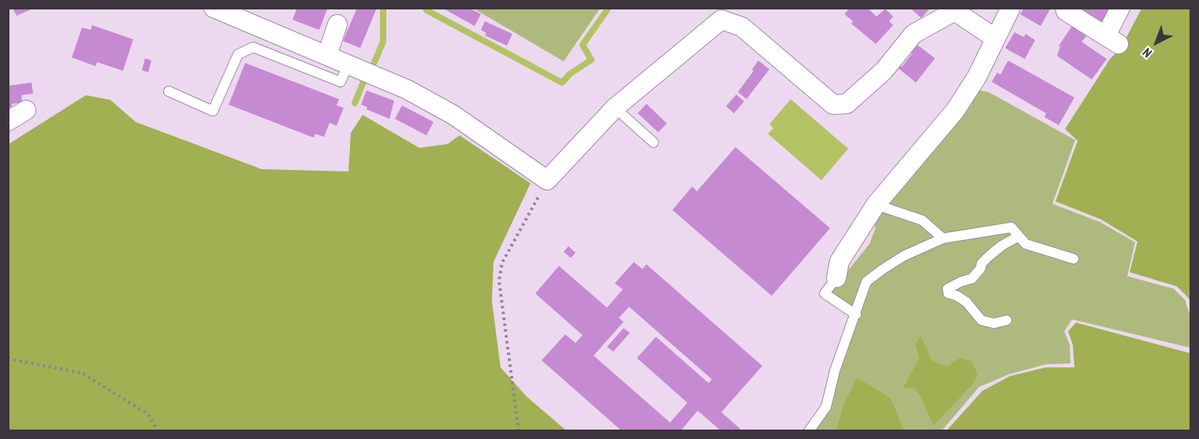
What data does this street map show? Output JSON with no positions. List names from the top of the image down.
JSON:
{
  "north": "bottom left"
}
